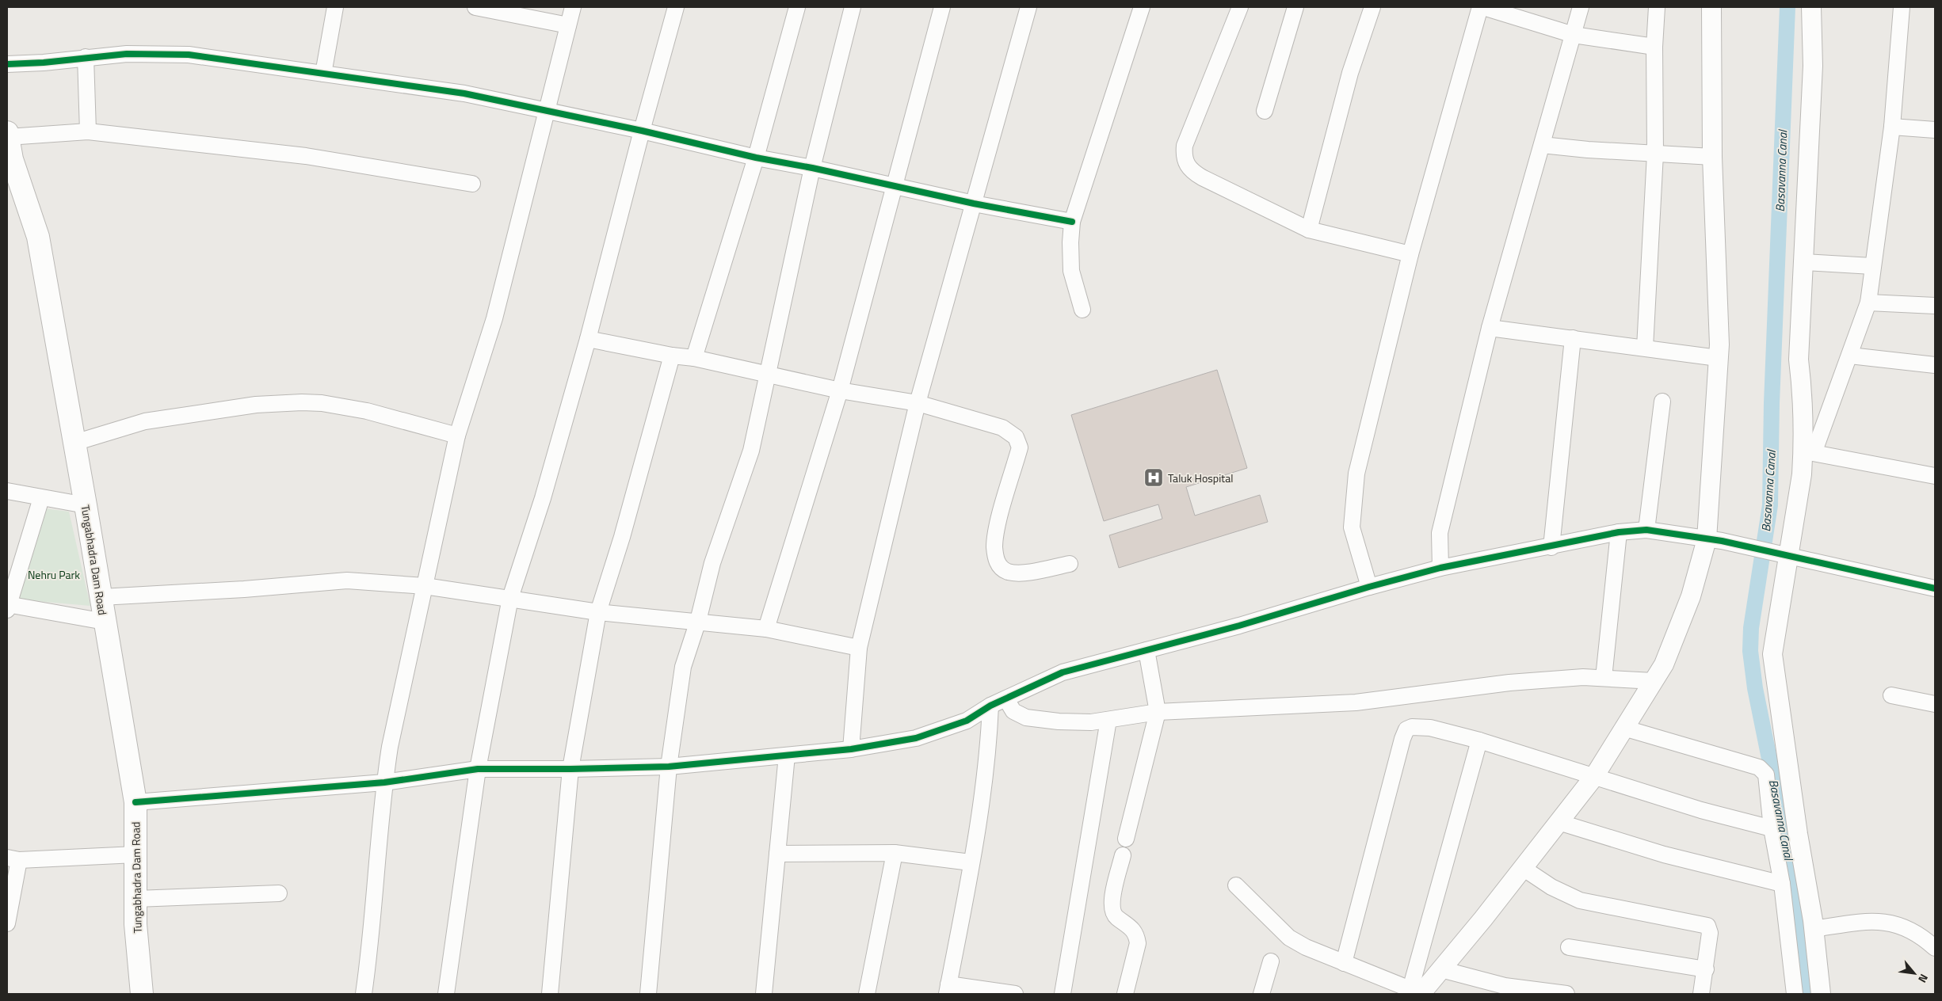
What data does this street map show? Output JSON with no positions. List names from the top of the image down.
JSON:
{
  "streets": {
    "main road": ["Tungabhadra Dam Road"]
  },
  "water": ["Basavanna Canal"],
  "parks": ["Nehru Park"],
  "places": {
    "hospital": ["Taluk Hospital"]
  },
  "north": "bottom right"
}
